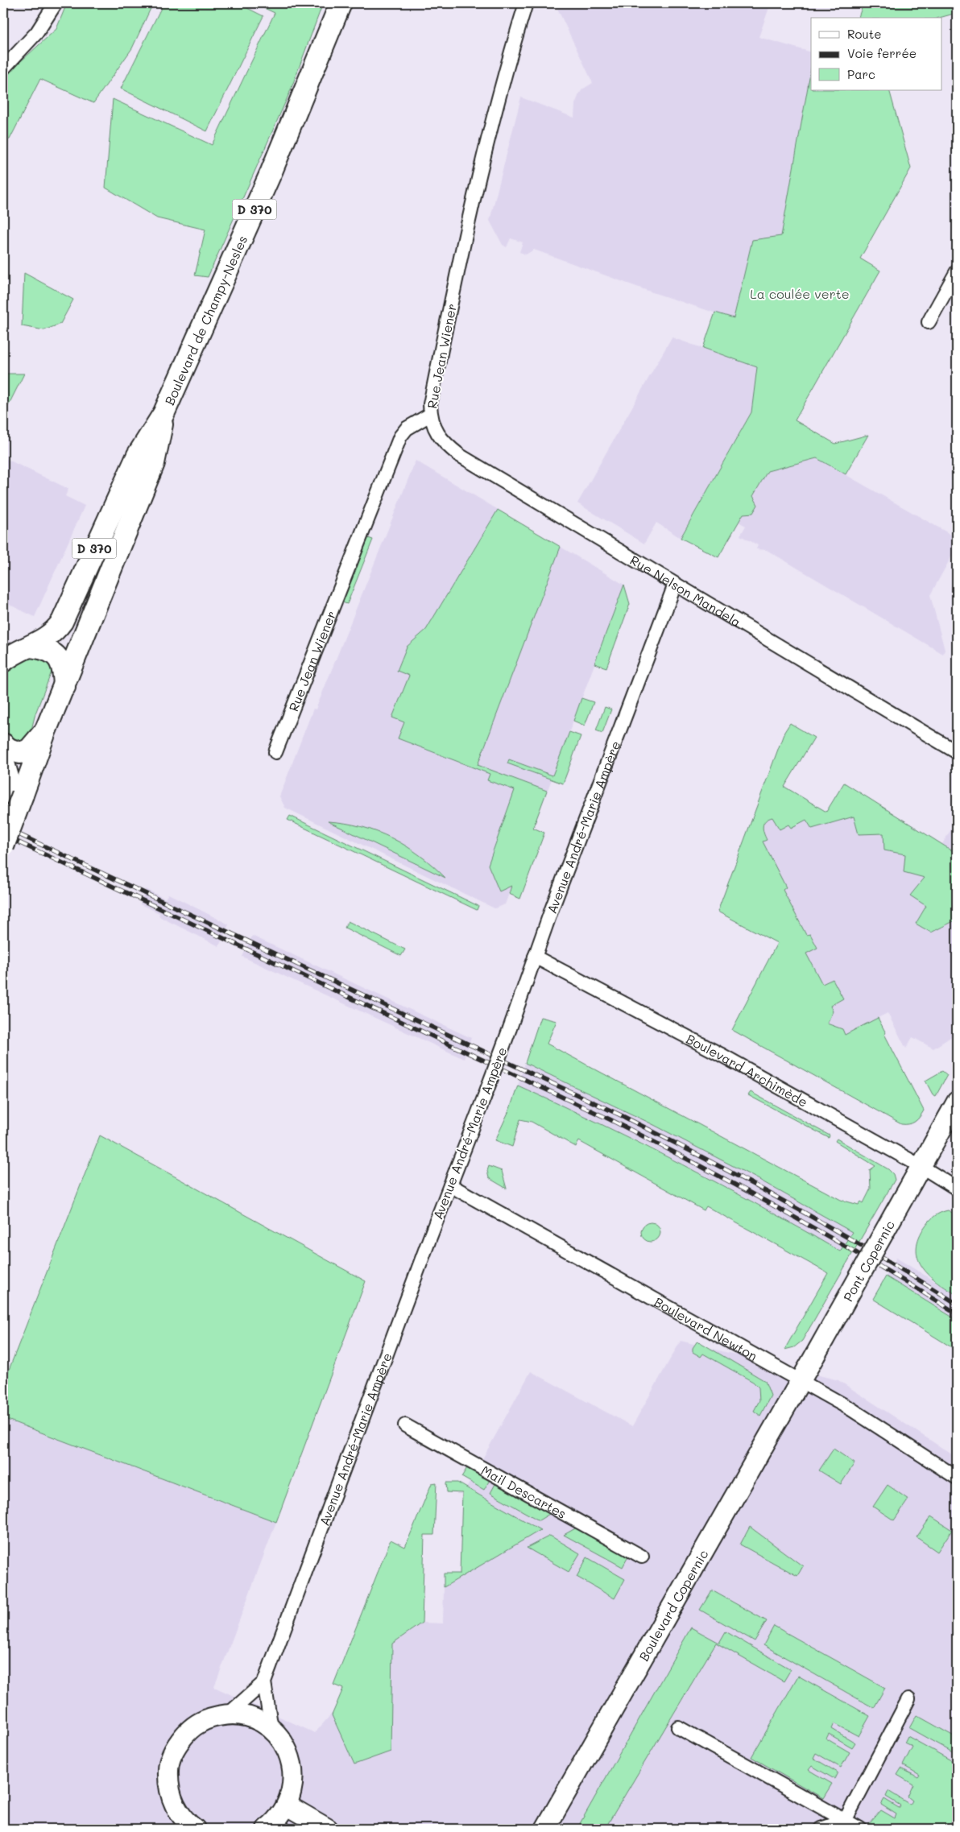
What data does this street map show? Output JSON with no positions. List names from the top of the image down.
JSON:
{
  "streets": {
    "main road": ["D 370", "Boulevard de Champy-Nesles"],
    "street": [
      "Rue Jean Wiener",
      "Rue Nelson Mandela",
      "Avenue André-Marie Ampère",
      "Boulevard Archimède",
      "Pont Copernic",
      "Boulevard Newton",
      "Mail Descartes",
      "Boulevard Copernic"
    ]
  },
  "crossings": [
    ["D 370", "Boulevard de Champy-Nesles"],
    ["Rue Jean Wiener", "Rue Nelson Mandela"],
    ["Rue Nelson Mandela", "Avenue André-Marie Ampère"],
    ["Avenue André-Marie Ampère", "Boulevard Archimède"],
    ["Avenue André-Marie Ampère", "Boulevard Newton"],
    ["Boulevard Archimède", "Pont Copernic"],
    ["Pont Copernic", "Boulevard Newton"],
    ["Pont Copernic", "Boulevard Copernic"],
    ["Boulevard Newton", "Boulevard Copernic"]
  ],
  "parks": ["La coulée verte"],
  "legend": ["Route", "Voie ferrée", "Parc"]
}
